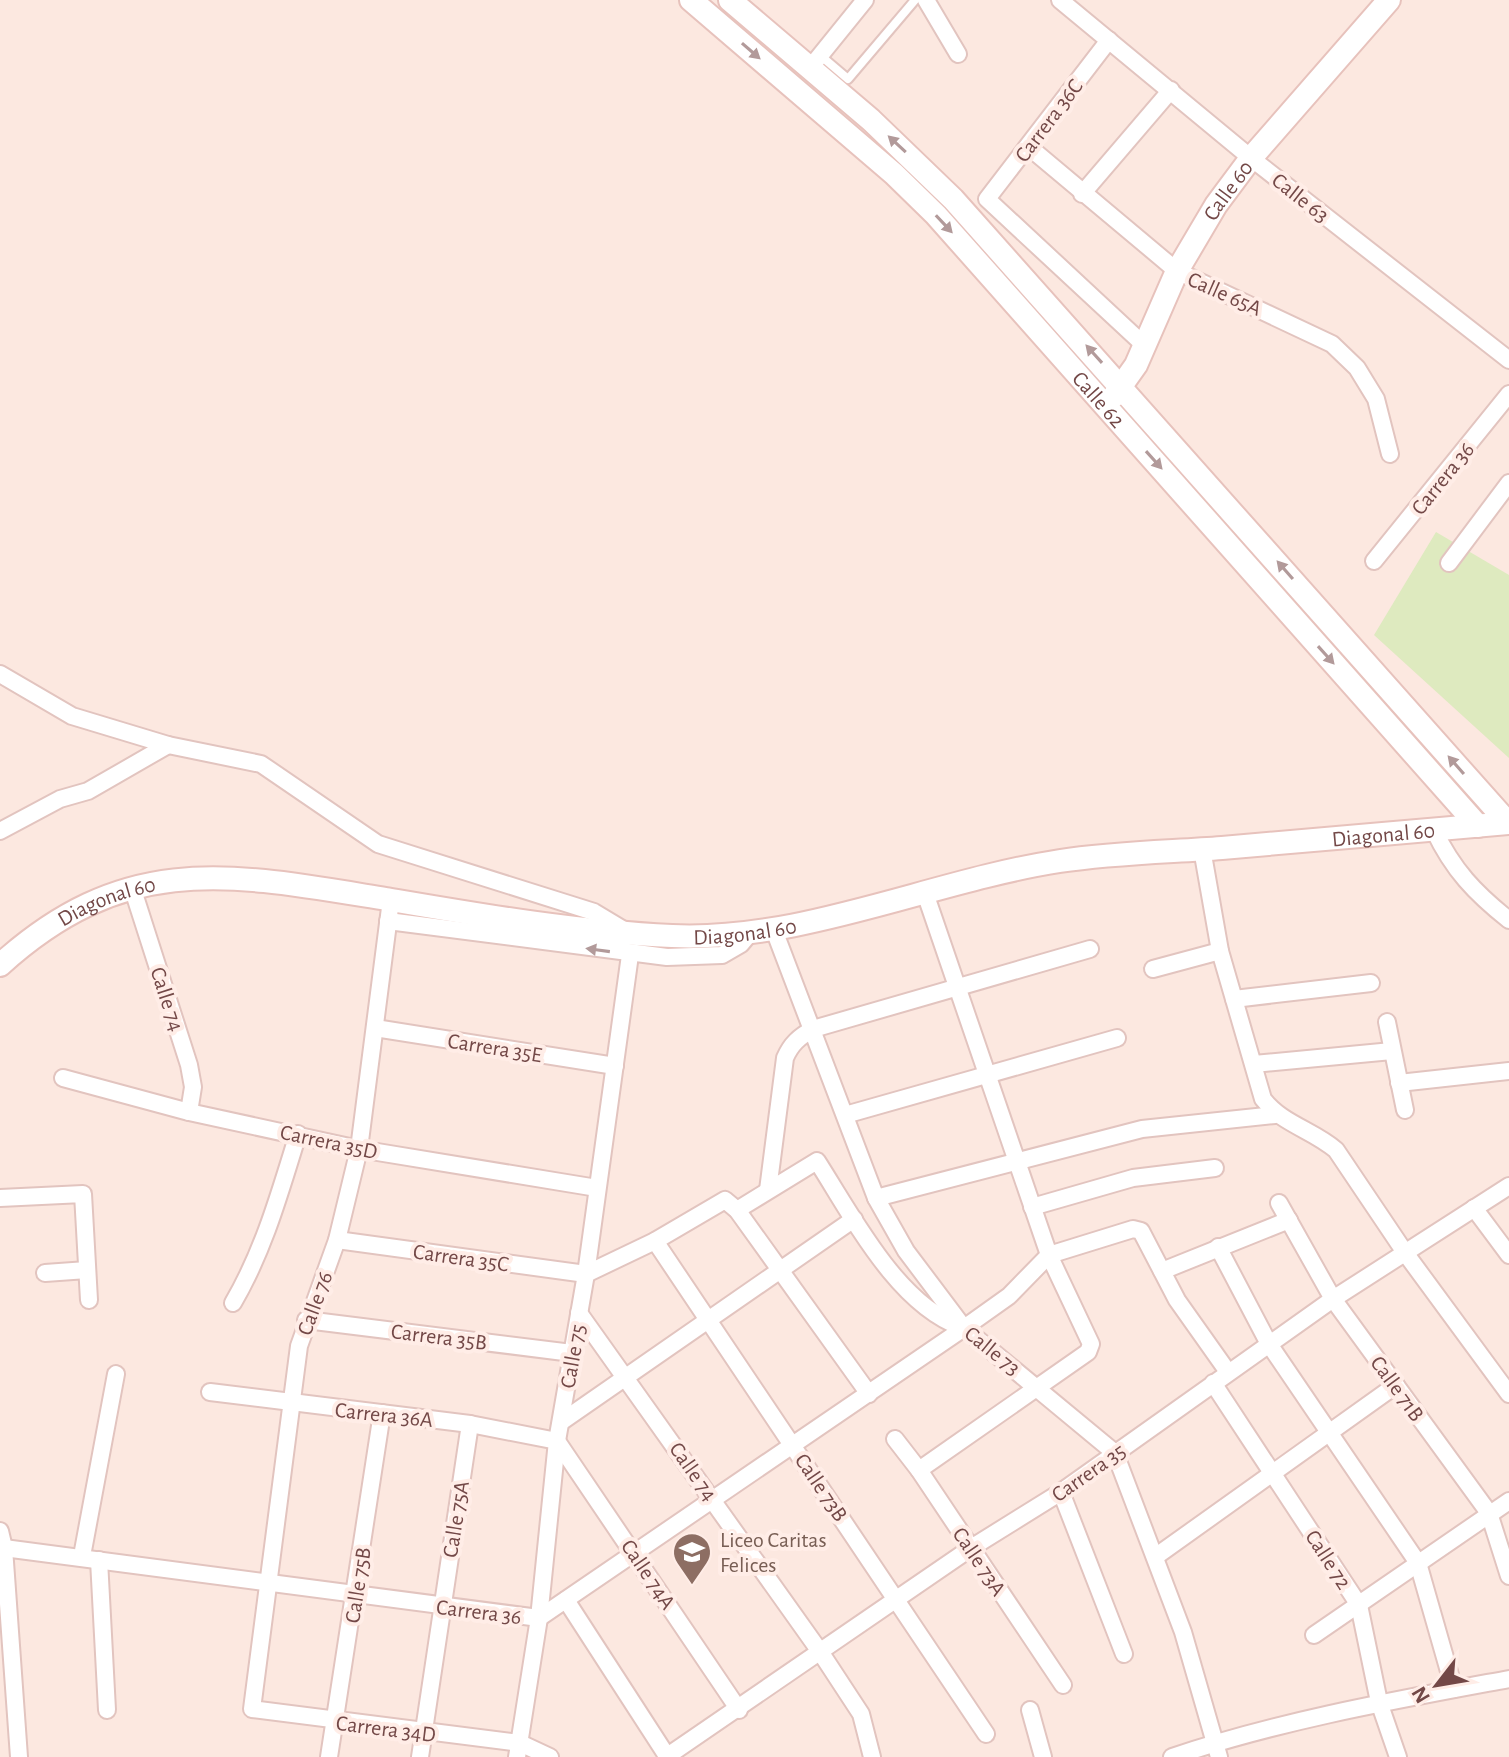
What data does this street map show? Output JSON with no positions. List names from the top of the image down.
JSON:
{
  "streets": {
    "main road": ["Calle 60", "Calle 62", "Diagonal 60"],
    "street": [
      "Carrera 36C",
      "Calle 63",
      "Calle 65A",
      "Carrera 36",
      "Calle 74",
      "Carrera 35E",
      "Carrera 35D",
      "Carrera 35C",
      "Calle 76",
      "Carrera 35B",
      "Calle 73",
      "Calle 75",
      "Calle 71B",
      "Carrera 36A",
      "Carrera 35",
      "Calle 73B",
      "Calle 75A",
      "Calle 72",
      "Calle 73A",
      "Calle 74A",
      "Calle 75B",
      "Carrera 34D"
    ]
  },
  "crossings": [
    ["Carrera 36C", "Calle 60"],
    ["Carrera 36C", "Calle 63"],
    ["Carrera 36C", "Calle 65A"],
    ["Calle 60", "Calle 63"],
    ["Calle 60", "Calle 65A"],
    ["Calle 60", "Calle 62"],
    ["Calle 62", "Diagonal 60"],
    ["Carrera 36", "Calle 74"],
    ["Carrera 36", "Calle 76"],
    ["Carrera 36", "Calle 73"],
    ["Carrera 36", "Calle 75"],
    ["Carrera 36", "Calle 73B"],
    ["Carrera 36", "Calle 75A"],
    ["Carrera 36", "Calle 74A"],
    ["Carrera 36", "Calle 75B"],
    ["Diagonal 60", "Calle 74"],
    ["Diagonal 60", "Calle 76"],
    ["Diagonal 60", "Calle 73"],
    ["Diagonal 60", "Calle 75"],
    ["Calle 74", "Carrera 35D"],
    ["Calle 74", "Calle 75"],
    ["Calle 74", "Carrera 35"],
    ["Carrera 35E", "Calle 76"],
    ["Carrera 35E", "Calle 75"],
    ["Carrera 35D", "Calle 76"],
    ["Carrera 35D", "Calle 75"],
    ["Carrera 35C", "Calle 76"],
    ["Carrera 35C", "Calle 75"],
    ["Calle 76", "Carrera 35B"],
    ["Calle 76", "Carrera 36A"],
    ["Calle 76", "Carrera 34D"],
    ["Carrera 35B", "Calle 75"],
    ["Calle 73", "Carrera 35"],
    ["Calle 75", "Carrera 36A"],
    ["Calle 75", "Calle 74A"],
    ["Calle 75", "Carrera 34D"],
    ["Calle 71B", "Carrera 35"],
    ["Carrera 36A", "Calle 75A"],
    ["Carrera 36A", "Calle 74A"],
    ["Carrera 36A", "Calle 75B"],
    ["Carrera 35", "Calle 73B"],
    ["Carrera 35", "Calle 72"],
    ["Carrera 35", "Calle 73A"],
    ["Carrera 35", "Calle 74A"],
    ["Calle 75A", "Carrera 34D"],
    ["Calle 75B", "Carrera 34D"]
  ],
  "places": {
    "school or university": ["Liceo Caritas Felices"]
  },
  "north": "bottom left"
}
